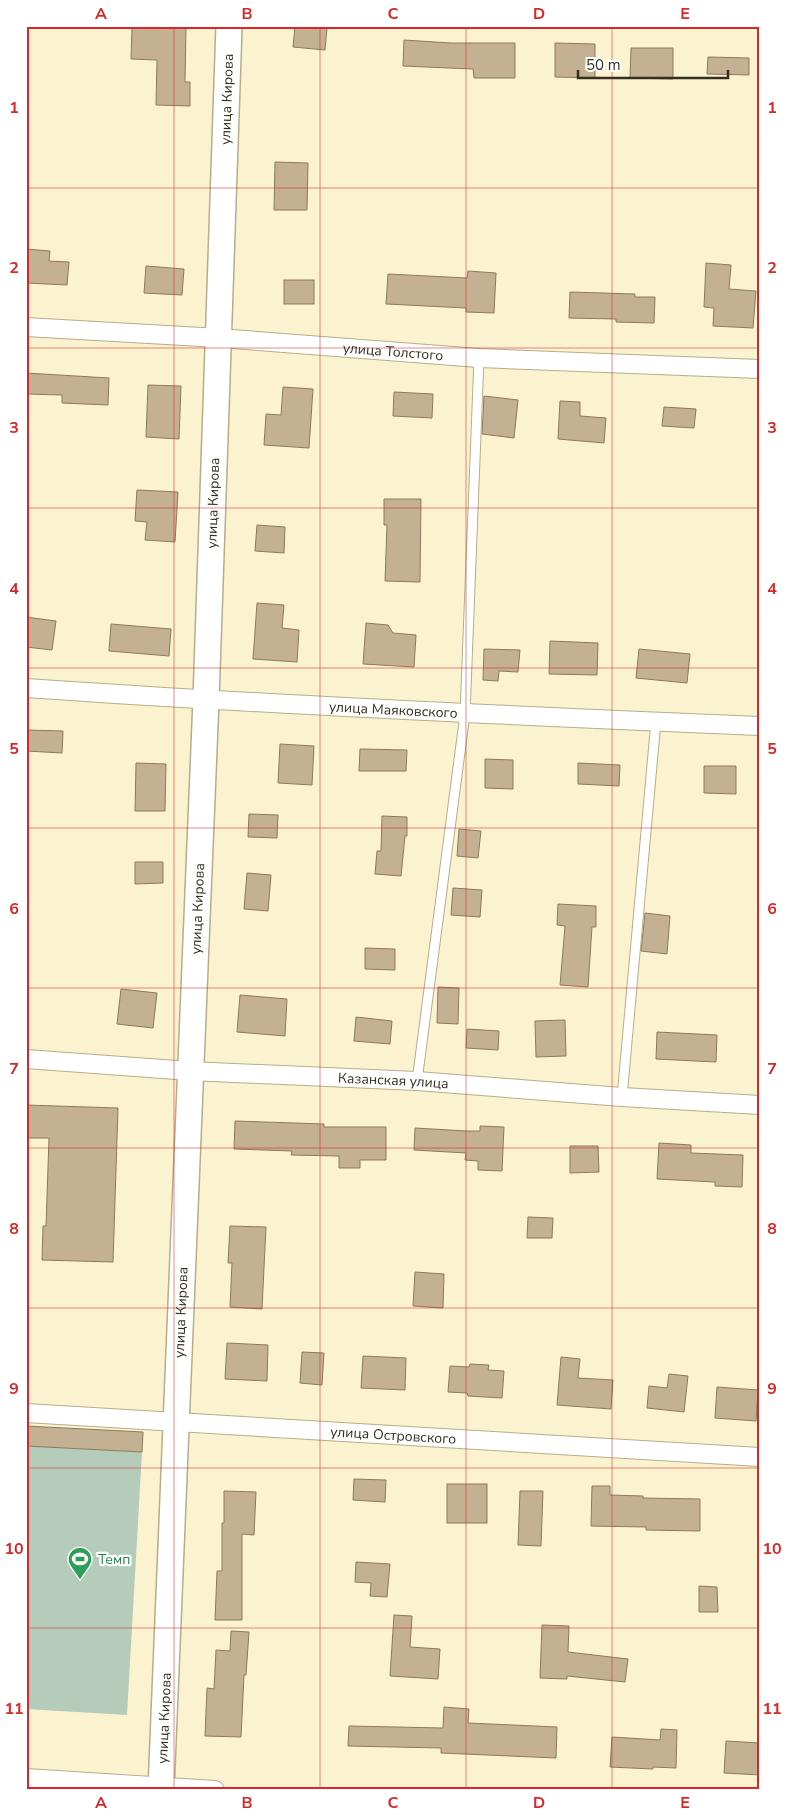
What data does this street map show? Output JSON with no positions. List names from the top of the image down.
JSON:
{
  "streets": {
    "street": [
      "улица Кирова",
      "улица Толстого",
      "улица Маяковского",
      "Казанская улица",
      "улица Островского"
    ]
  },
  "crossings": [
    ["улица Кирова", "улица Толстого"],
    ["улица Кирова", "улица Маяковского"],
    ["улица Кирова", "Казанская улица"],
    ["улица Кирова", "улица Островского"]
  ],
  "places": {
    "sports": ["Темп"]
  },
  "scale_bar": "50 m",
  "grid": {
    "columns": [
      "A",
      "B",
      "C",
      "D",
      "E"
    ],
    "rows": [
      "1",
      "2",
      "3",
      "4",
      "5",
      "6",
      "7",
      "8",
      "9",
      "10",
      "11"
    ]
  }
}
